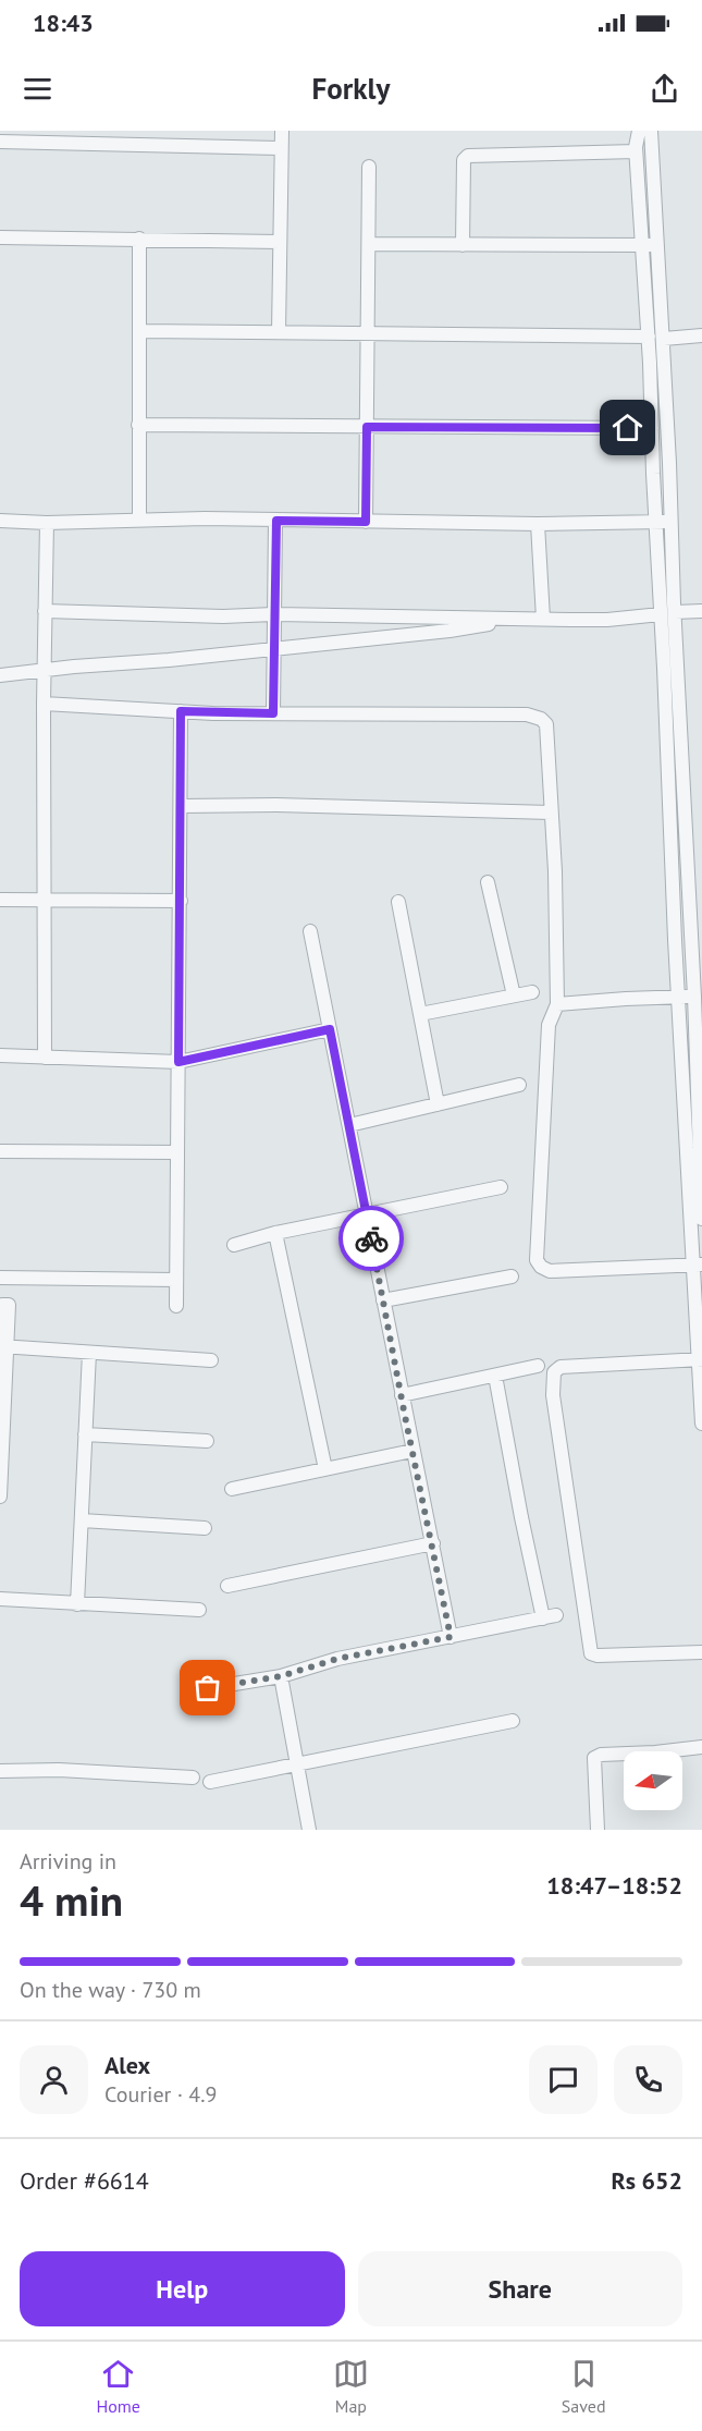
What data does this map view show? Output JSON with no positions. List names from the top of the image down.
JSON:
{
  "north": "left",
  "page": {
    "status": "18:43",
    "header": "Forkly",
    "heading": ["4 min", "Arriving in", "18:47–18:52"],
    "panel": [
      "Alex",
      "Courier · 4.9",
      "Order #6614",
      "Rs 652"
    ],
    "bar": "On the way · 730 m",
    "buttons": ["Help", "Share"],
    "tabs": ["Home", "Map", "Saved"]
  }
}
